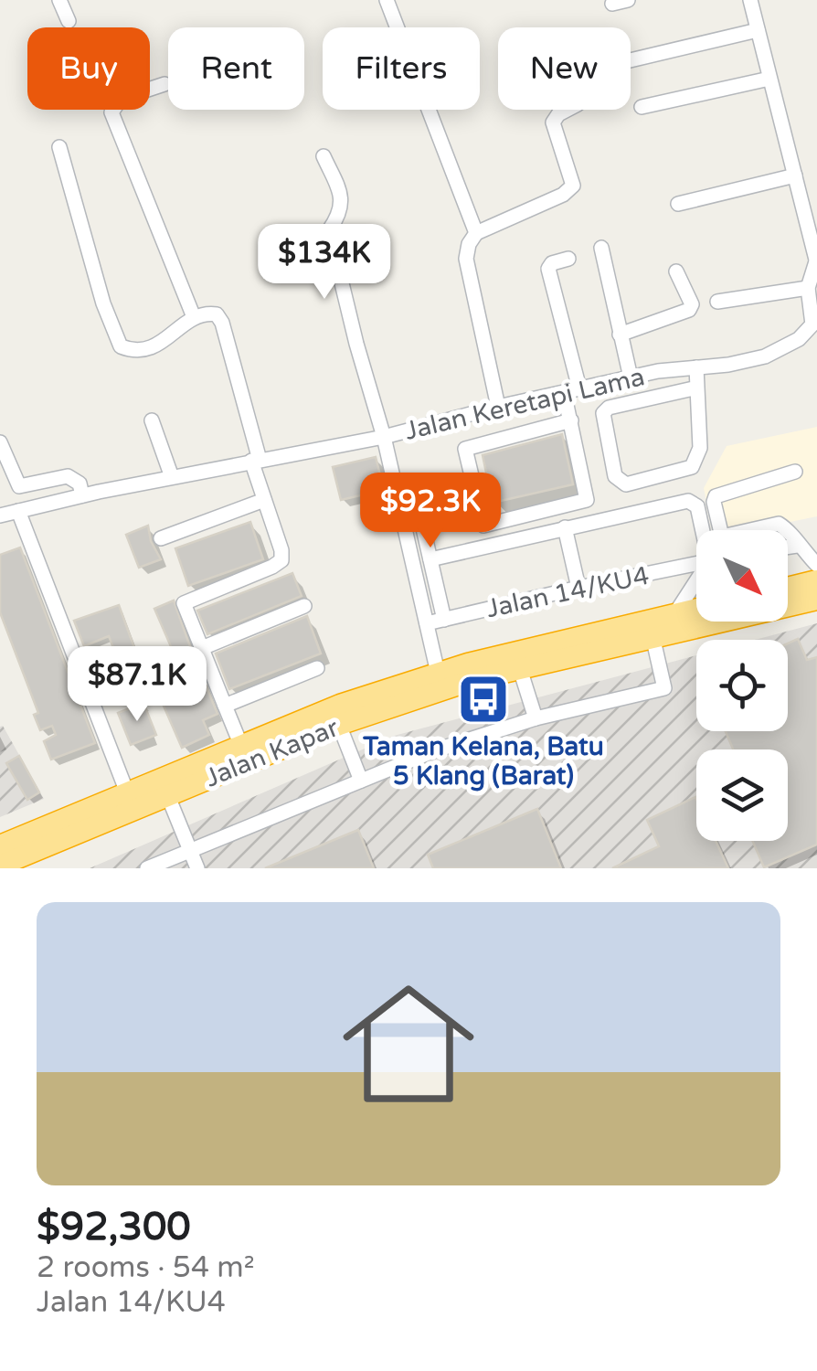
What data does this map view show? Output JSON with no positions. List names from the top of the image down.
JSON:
{
  "streets": {
    "highway": ["Jalan Kapar"],
    "street": ["Jalan Keretapi Lama", "Jalan 14/KU4"]
  },
  "places": {
    "bus stop": ["Taman Kelana, Batu 5 Klang (Barat)"]
  },
  "north": "bottom right",
  "page": {
    "chip": [
      "Buy",
      "Rent",
      "Filters",
      "New"
    ],
    "price": ["$134K", "$92.3K", "$87.1K"],
    "list": [
      {
        "name": "$92,300",
        "note": "2 rooms · 54 m² · Jalan 14/KU4"
      }
    ]
  }
}
